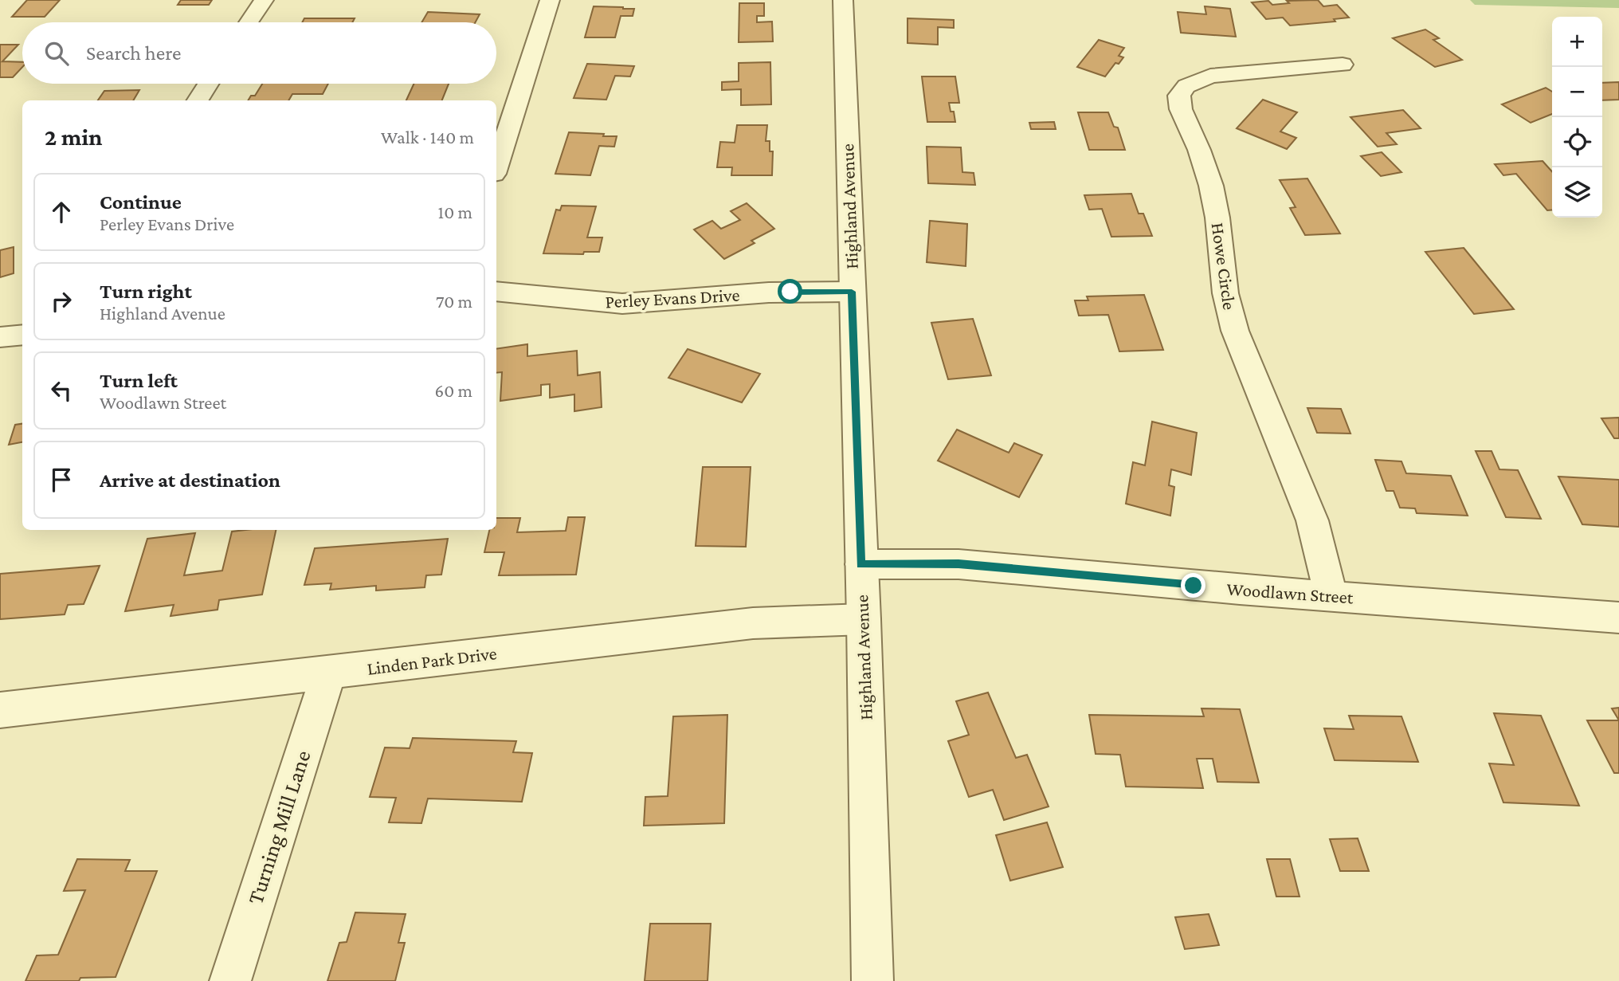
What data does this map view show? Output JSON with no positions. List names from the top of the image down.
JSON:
{
  "streets": {
    "street": [
      "Highland Avenue",
      "Howe Circle",
      "Perley Evans Drive",
      "Woodlawn Street",
      "Linden Park Drive",
      "Turning Mill Lane"
    ]
  },
  "crossings": [
    ["Highland Avenue", "Perley Evans Drive"],
    ["Highland Avenue", "Woodlawn Street"],
    ["Highland Avenue", "Linden Park Drive"],
    ["Howe Circle", "Woodlawn Street"],
    ["Linden Park Drive", "Turning Mill Lane"]
  ],
  "page": {
    "map_buttons": ["+", "−"],
    "search": "Search here",
    "heading": ["2 min", "Walk · 140 m"],
    "list": [
      ["Continue", "Perley Evans Drive", "10 m"],
      ["Turn right", "Highland Avenue", "70 m"],
      ["Turn left", "Woodlawn Street", "60 m"],
      "Arrive at destination"
    ]
  }
}
